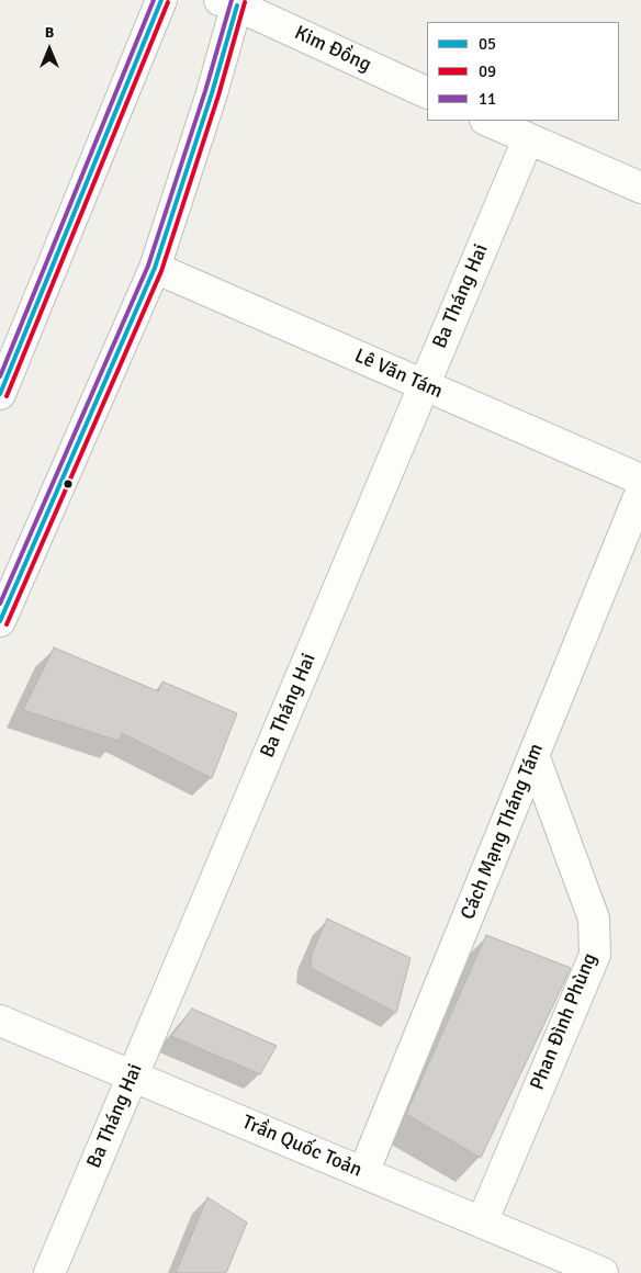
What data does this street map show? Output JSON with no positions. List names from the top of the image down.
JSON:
{
  "streets": {
    "street": [
      "Kim Đồng",
      "Ba Tháng Hai",
      "Lê Văn Tám",
      "Cách Mạng Tháng Tám",
      "Phan Đình Phùng",
      "Trần Quốc Toản"
    ]
  },
  "crossings": [
    ["Ba Tháng Hai", "Lê Văn Tám"],
    ["Ba Tháng Hai", "Trần Quốc Toản"],
    ["Cách Mạng Tháng Tám", "Phan Đình Phùng"],
    ["Cách Mạng Tháng Tám", "Trần Quốc Toản"],
    ["Phan Đình Phùng", "Trần Quốc Toản"]
  ],
  "lines": ["transit line 05", "transit line 11", "transit line 09"],
  "legend": ["05", "09", "11"],
  "north": "top"
}
